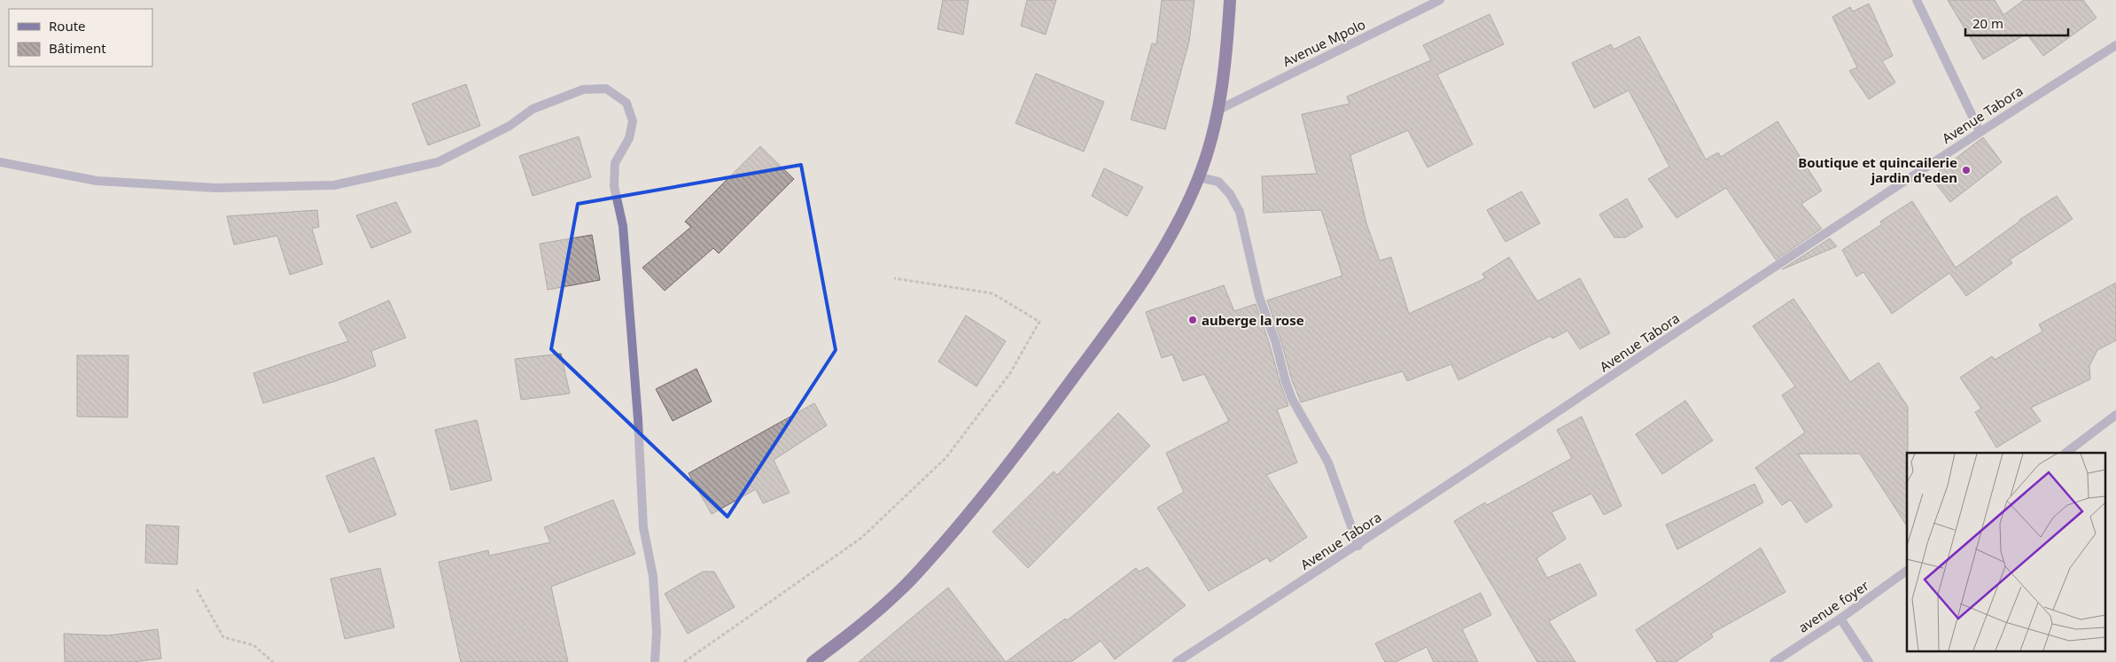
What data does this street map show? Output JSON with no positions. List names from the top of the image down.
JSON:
{
  "streets": {
    "street": ["Avenue Mpolo", "Avenue Tabora", "avenue foyer"]
  },
  "places": ["Boutique et quincailerie jardin d'eden", "auberge la rose"],
  "legend": ["Route", "Bâtiment"],
  "scale_bar": "20 m"
}
